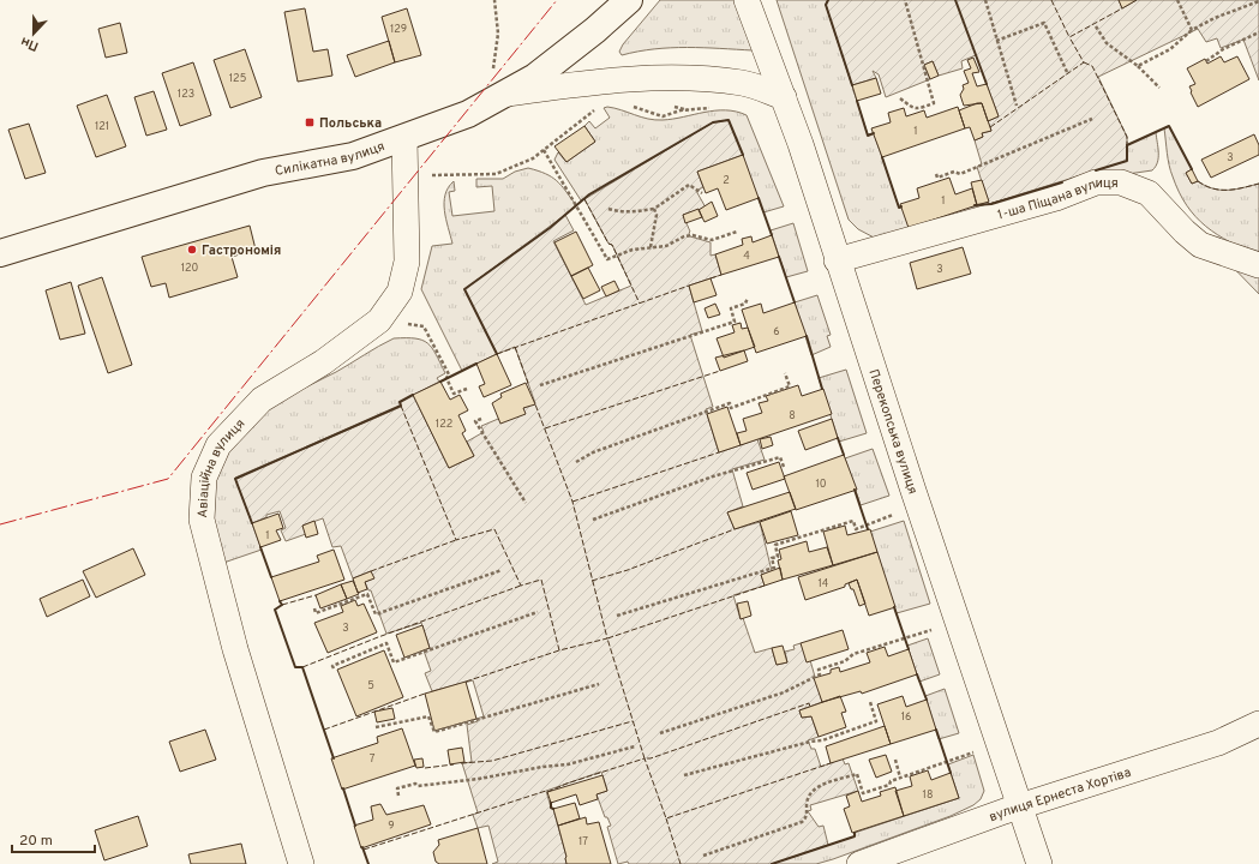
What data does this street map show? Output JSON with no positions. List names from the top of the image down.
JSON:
{
  "streets": {
    "street": [
      "Силікатна вулиця",
      "1-ша Піщана вулиця",
      "Перекопська вулиця",
      "Авіаційна вулиця",
      "вулиця Ернеста Хортіва"
    ]
  },
  "crossings": [
    ["Силікатна вулиця", "Авіаційна вулиця"],
    ["1-ша Піщана вулиця", "Перекопська вулиця"],
    ["Перекопська вулиця", "вулиця Ернеста Хортіва"]
  ],
  "places": {
    "transit": ["Польська"],
    "other": ["Гастрономія"]
  },
  "house_numbers": [
    "129",
    "125",
    "123",
    "121",
    "1",
    "3",
    "2",
    "1",
    "4",
    "120",
    "3",
    "6",
    "8",
    "122",
    "10",
    "1",
    "14",
    "3",
    "5",
    "16",
    "7",
    "18",
    "9",
    "17"
  ],
  "scale_bar": "20 m",
  "north": "bottom"
}
